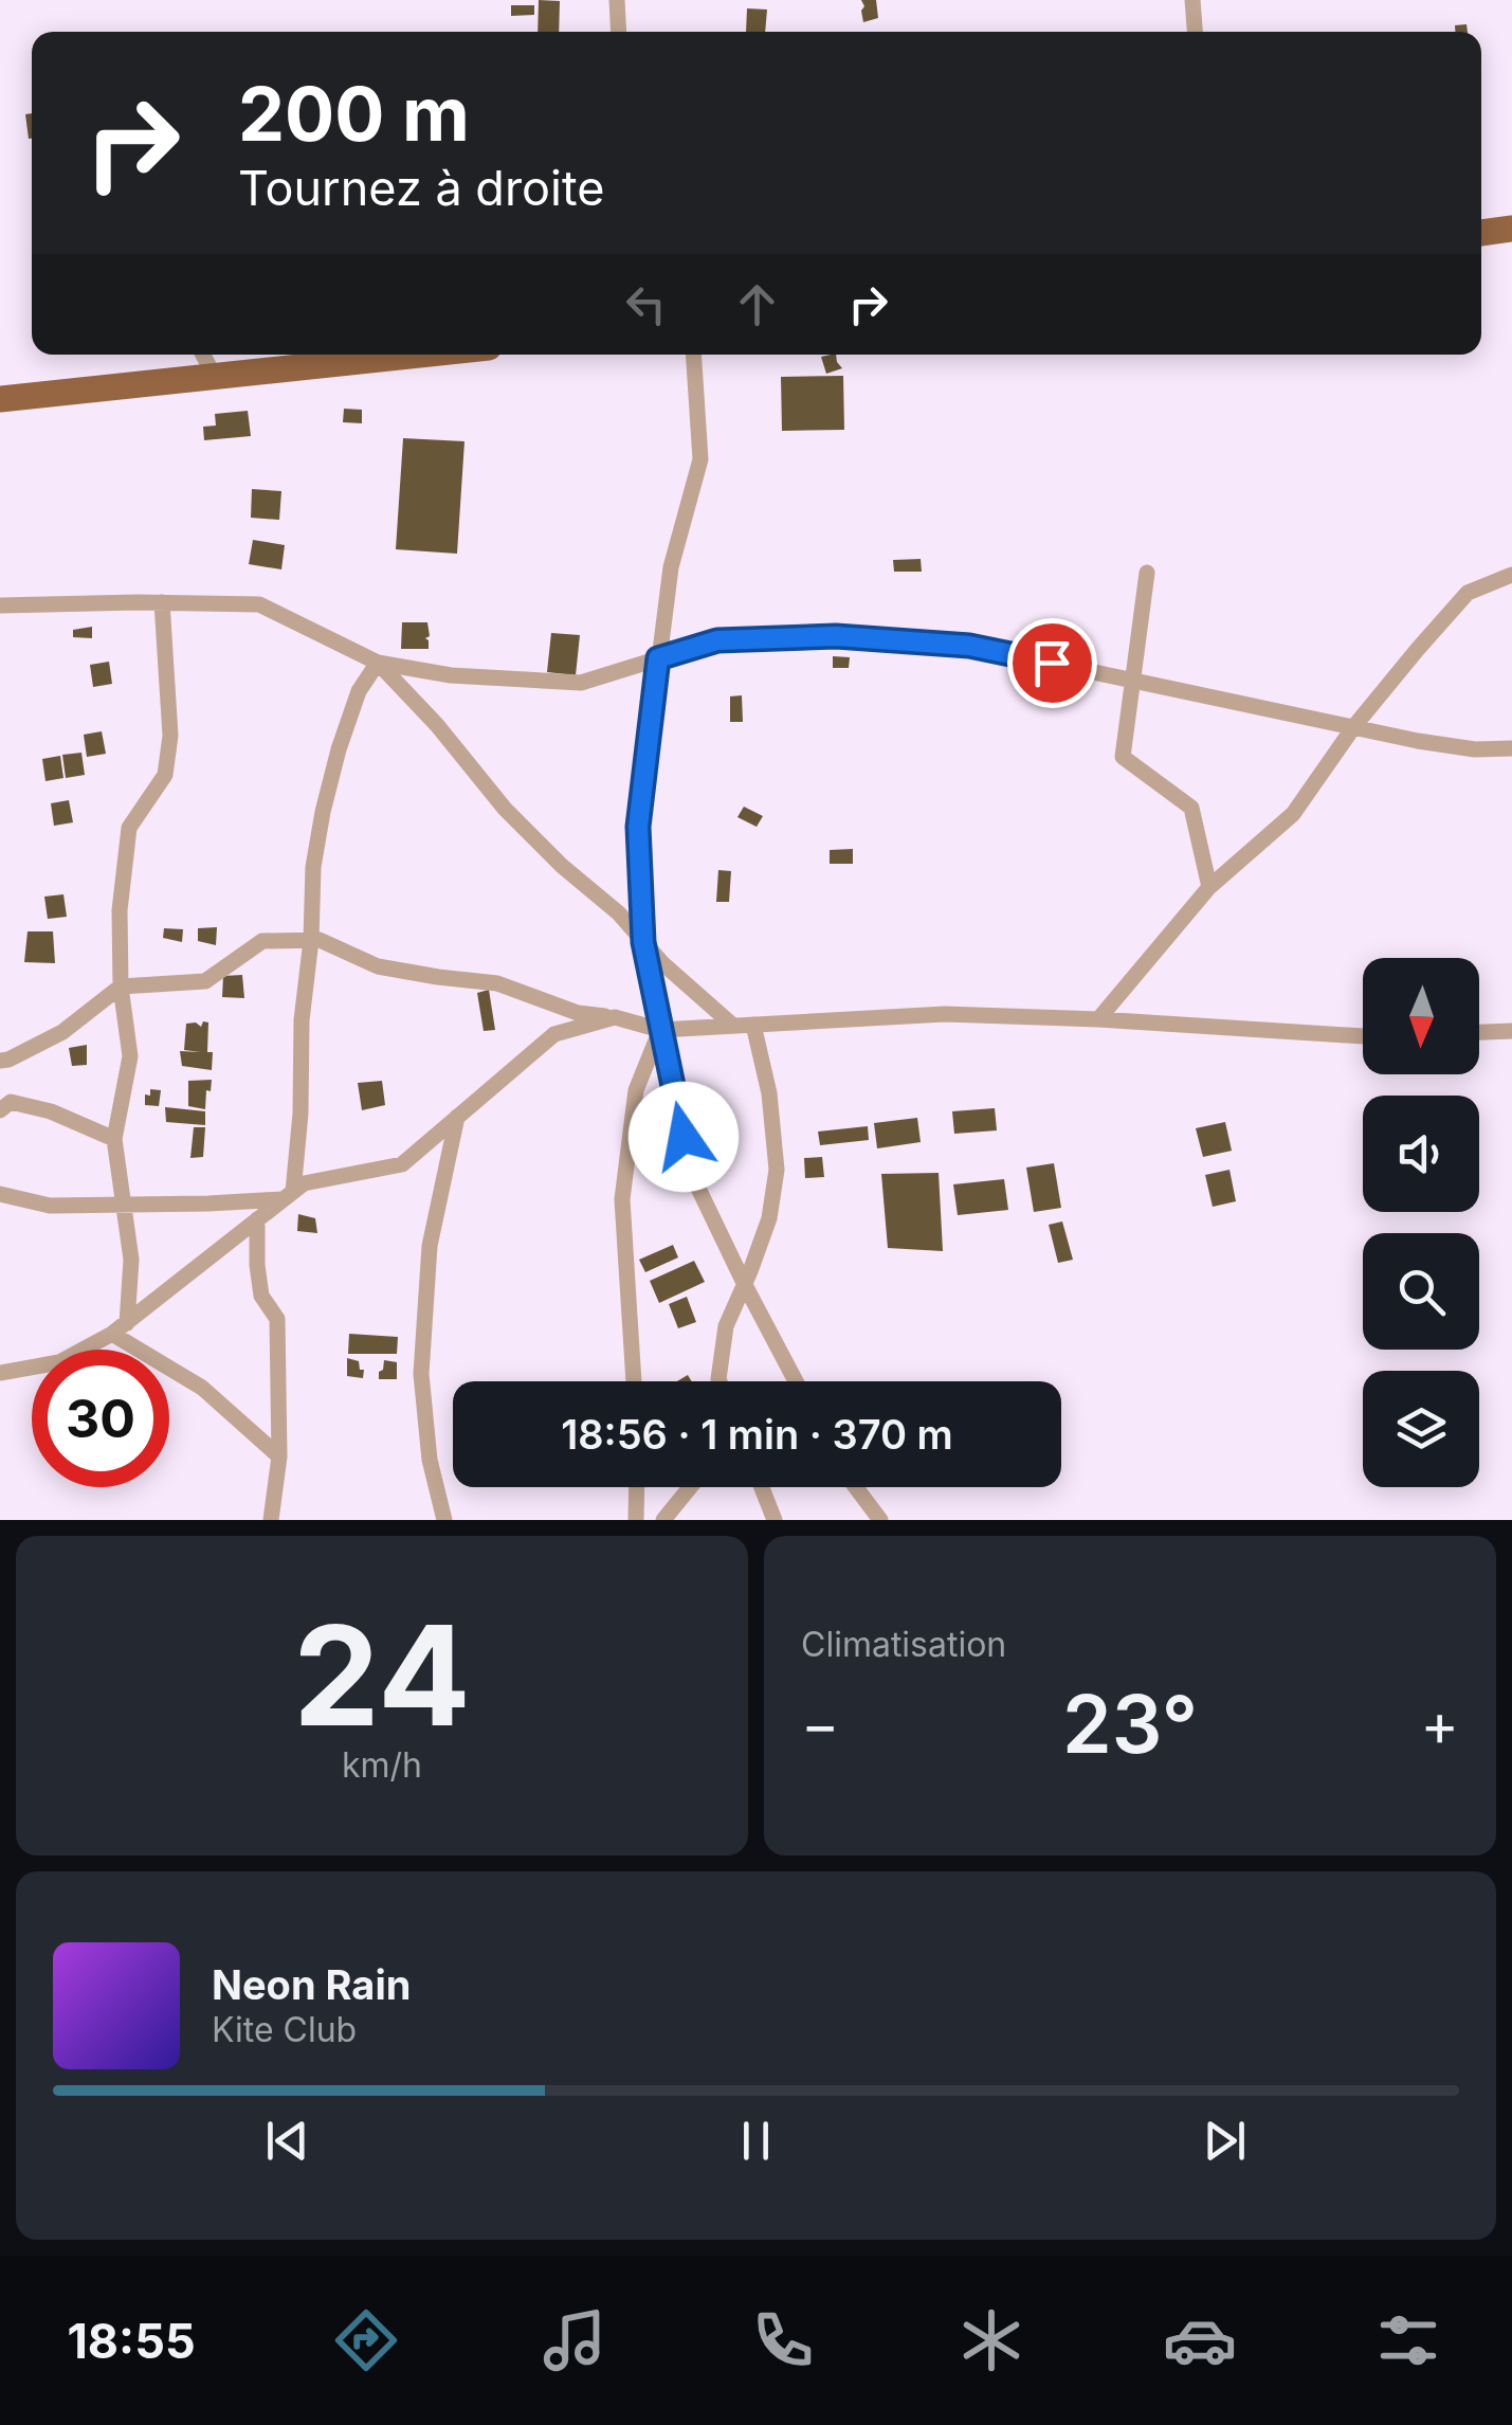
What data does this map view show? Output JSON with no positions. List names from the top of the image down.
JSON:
{
  "north": "bottom",
  "page": {
    "turn": ["200 m", "Tournez à droite"],
    "limit": "30",
    "trip": "18:56 · 1 min · 370 m",
    "tile": [
      ["24", "km/h"],
      "Climatisation"
    ],
    "heat": ["−", "23°", "+"],
    "song": ["Neon Rain", "Kite Club"],
    "tabs": "18:55"
  }
}
